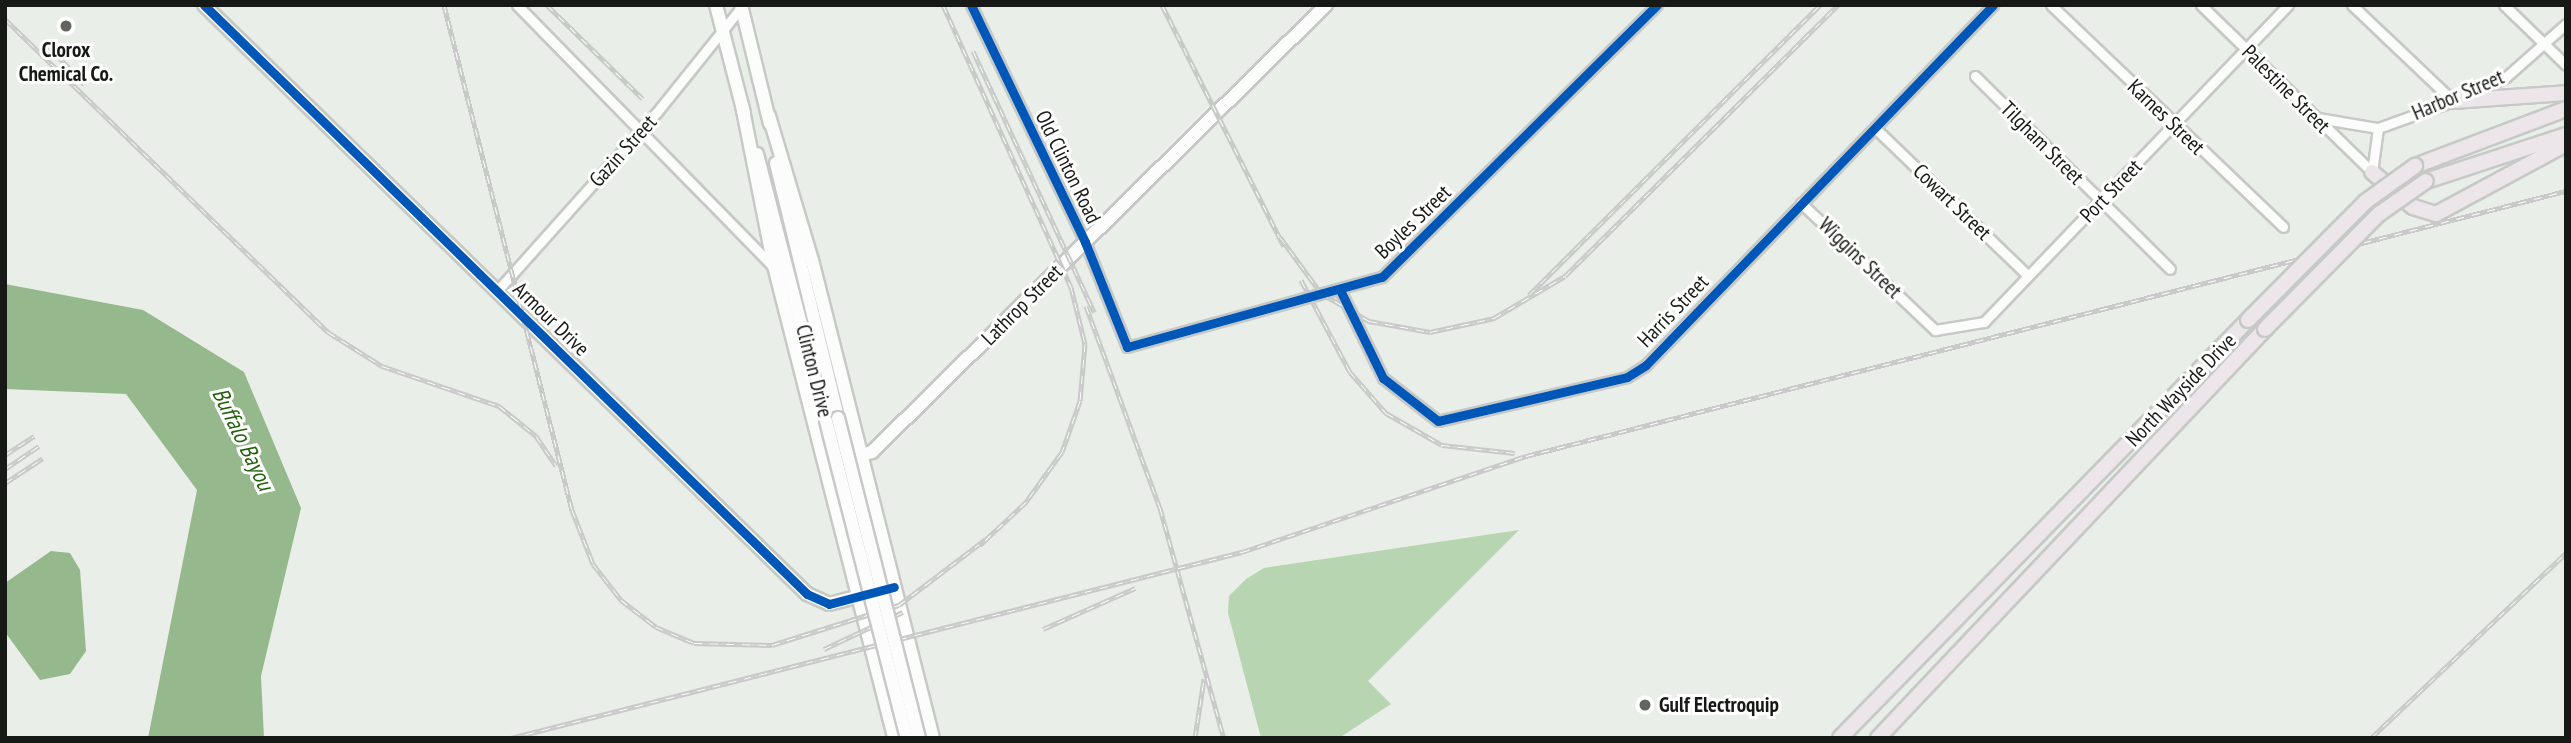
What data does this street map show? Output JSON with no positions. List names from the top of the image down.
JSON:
{
  "streets": {
    "main road": ["North Wayside Drive"],
    "street": [
      "Palestine Street",
      "Harbor Street",
      "Karnes Street",
      "Tilgham Street",
      "Gazin Street",
      "Old Clinton Road",
      "Port Street",
      "Cowart Street",
      "Boyles Street",
      "Wiggins Street",
      "Lathrop Street",
      "Harris Street",
      "Armour Drive",
      "Clinton Drive"
    ]
  },
  "crossings": [
    ["Palestine Street", "Port Street"],
    ["Karnes Street", "Port Street"],
    ["Tilgham Street", "Port Street"],
    ["Gazin Street", "Armour Drive"],
    ["Gazin Street", "Clinton Drive"],
    ["Old Clinton Road", "Boyles Street"],
    ["Old Clinton Road", "Lathrop Street"],
    ["Port Street", "Cowart Street"],
    ["Port Street", "Wiggins Street"],
    ["Cowart Street", "Harris Street"],
    ["Boyles Street", "Harris Street"],
    ["Wiggins Street", "Harris Street"]
  ],
  "water": ["Buffalo Bayou"],
  "places": ["Clorox Chemical Co.", "Gulf Electroquip"]
}
